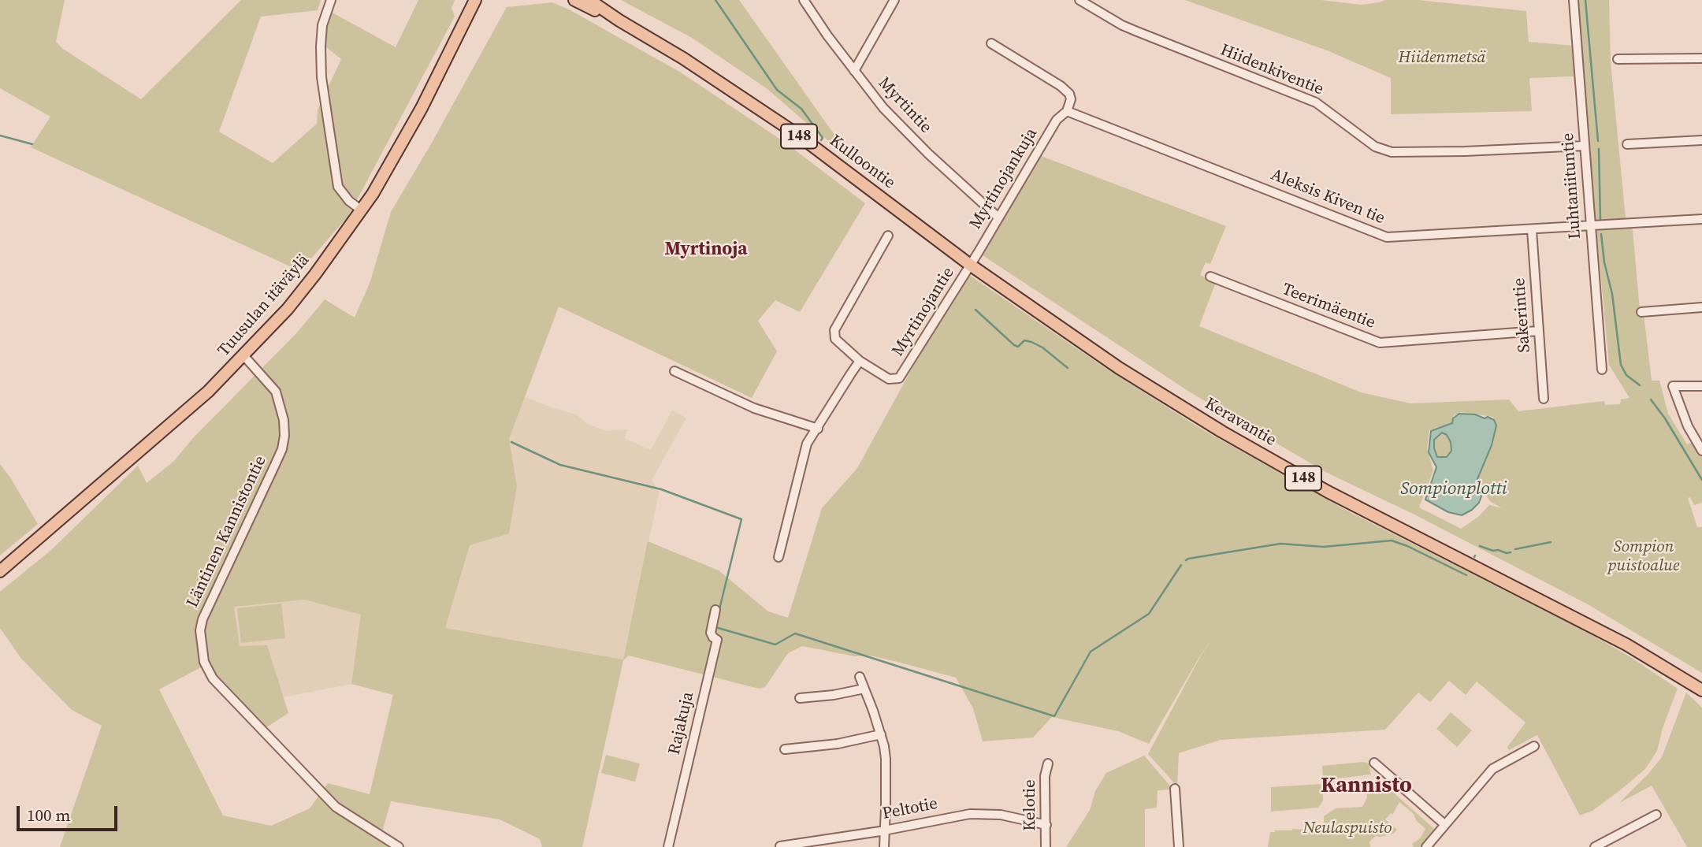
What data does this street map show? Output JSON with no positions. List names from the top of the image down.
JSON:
{
  "streets": {
    "main road": [
      "148",
      "Kulloontie",
      "Tuusulan itäväylä",
      "Keravantie"
    ],
    "street": [
      "Hiidenkiventie",
      "Myrtintie",
      "Myrtinojankuja",
      "Luhtaniituntie",
      "Aleksis Kiven tie",
      "Teerimäentie",
      "Myrtinojantie",
      "Sakerintie",
      "Läntinen Kannistontie",
      "Rajakuja",
      "Kelotie",
      "Peltotie"
    ]
  },
  "crossings": [
    ["Hiidenkiventie", "Luhtaniituntie"],
    ["Myrtintie", "Myrtinojankuja"],
    ["Kulloontie", "Myrtinojankuja"],
    ["Kulloontie", "Myrtinojantie"],
    ["Kulloontie", "Keravantie"],
    ["Myrtinojankuja", "Aleksis Kiven tie"],
    ["Myrtinojankuja", "Myrtinojantie"],
    ["Myrtinojankuja", "Keravantie"],
    ["Luhtaniituntie", "Aleksis Kiven tie"],
    ["Aleksis Kiven tie", "Sakerintie"],
    ["Tuusulan itäväylä", "Läntinen Kannistontie"],
    ["Teerimäentie", "Sakerintie"],
    ["Myrtinojantie", "Keravantie"],
    ["Kelotie", "Peltotie"]
  ],
  "districts": ["Myrtinoja", "Kannisto"],
  "water": ["Sompionplotti"],
  "parks": ["Hiidenmetsä", "Sompion puistoalue", "Neulaspuisto"],
  "scale_bar": "100 m"
}
